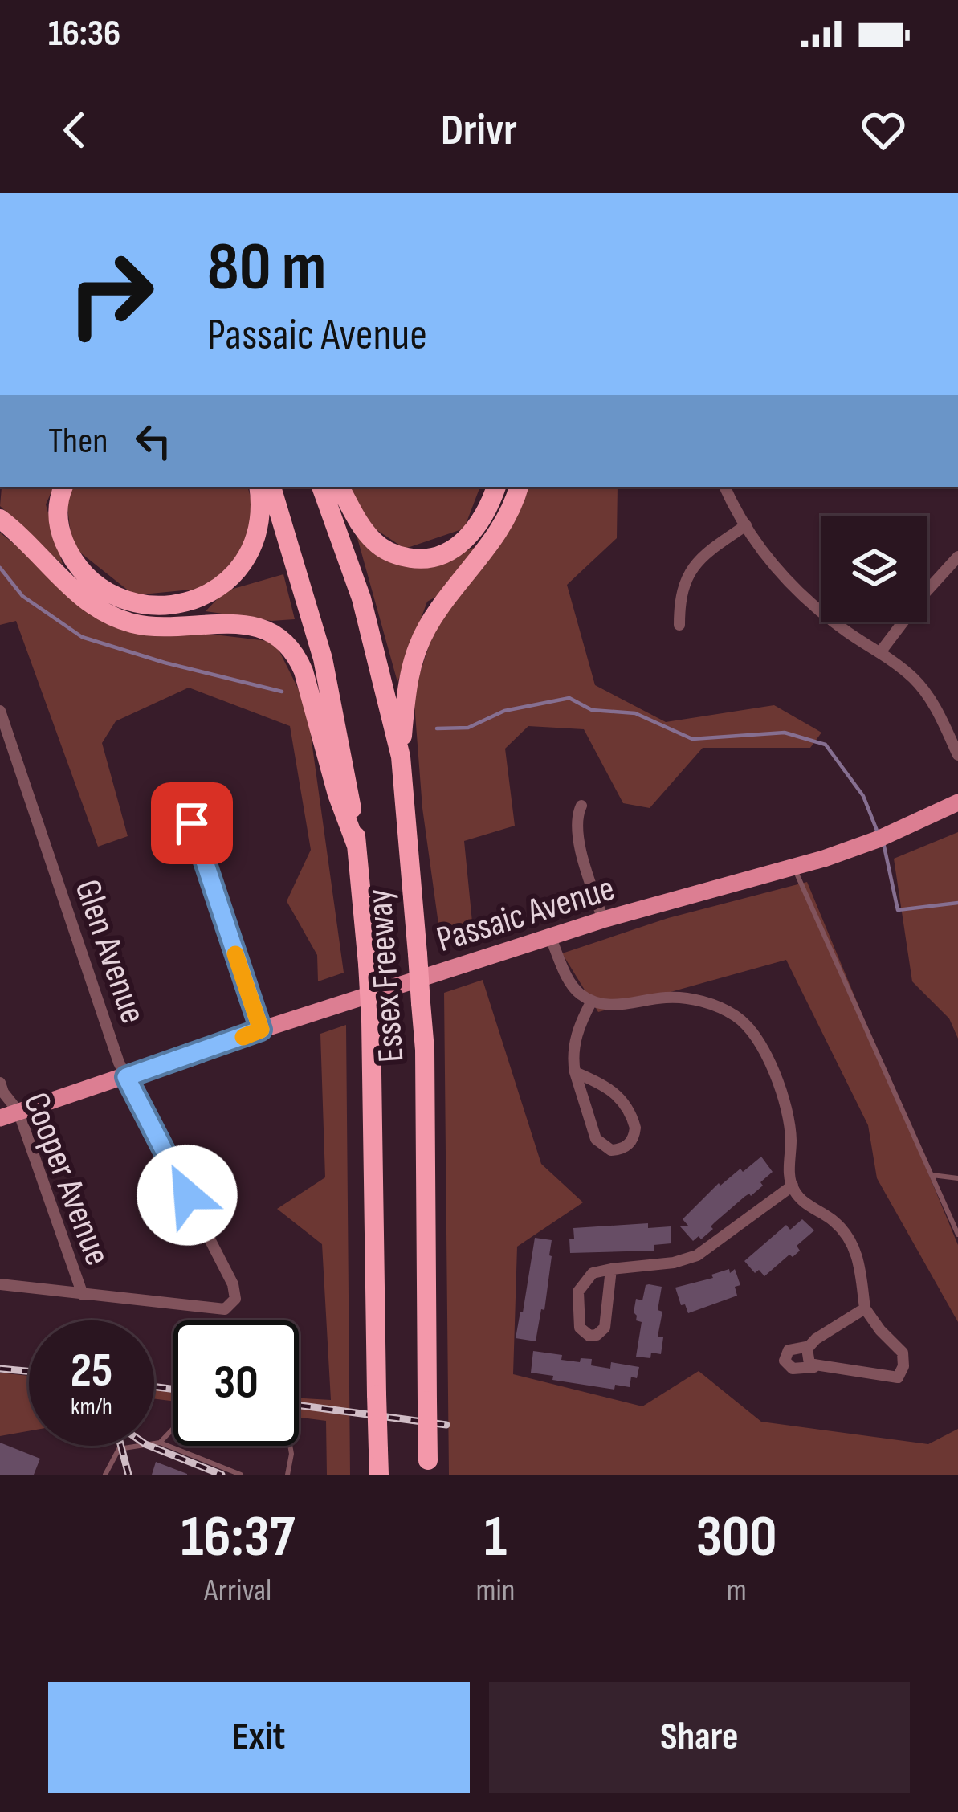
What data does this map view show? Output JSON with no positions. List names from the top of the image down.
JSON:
{
  "streets": {
    "highway": ["Essex Freeway"],
    "main road": ["Passaic Avenue"],
    "street": ["Glen Avenue", "Cooper Avenue"]
  },
  "crossings": [
    ["Passaic Avenue", "Glen Avenue"],
    ["Passaic Avenue", "Cooper Avenue"],
    ["Glen Avenue", "Cooper Avenue"]
  ],
  "page": {
    "status": "16:36",
    "header": "Drivr",
    "turn": ["80 m", "Passaic Avenue"],
    "then": "Then",
    "speed": "25 km/h",
    "limit": "30",
    "eta": [
      "16:37",
      "Arrival",
      "1",
      "min",
      "300",
      "m"
    ],
    "buttons": ["Exit", "Share"]
  }
}
